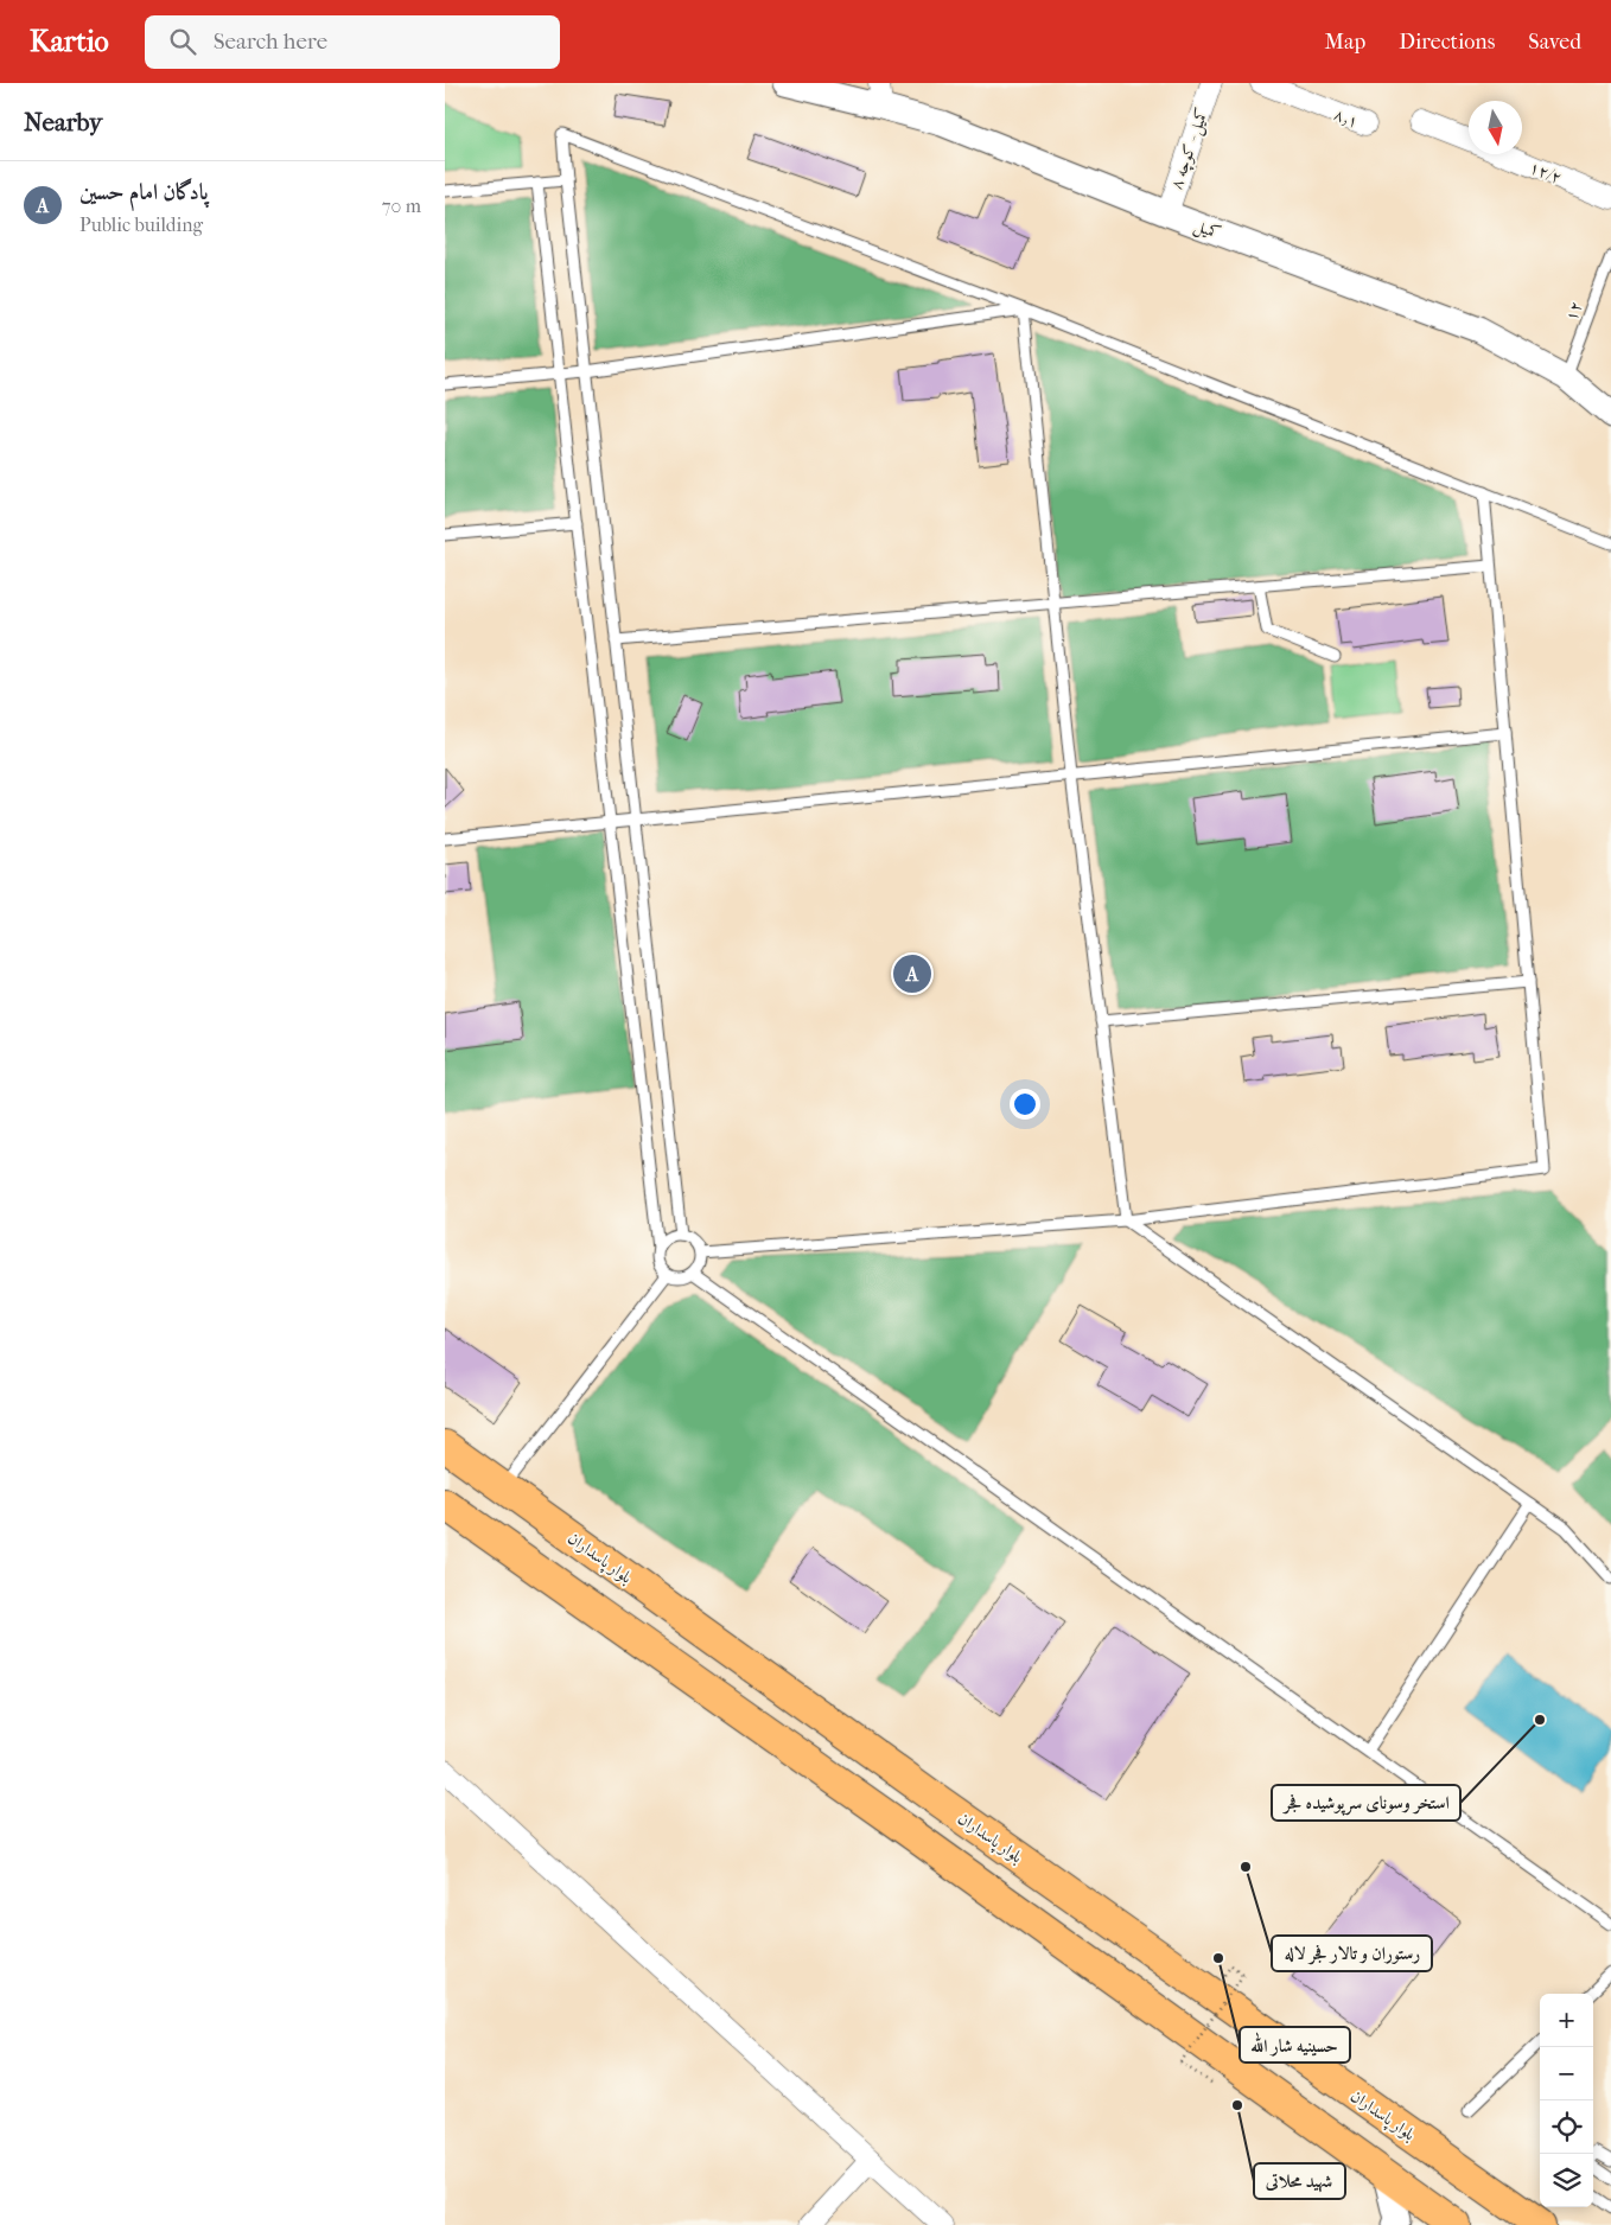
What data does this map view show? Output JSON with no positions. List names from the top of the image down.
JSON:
{
  "streets": {
    "main road": ["بلوار پاسداران"],
    "street": [
      "۸٫۱",
      "کمیل - کوچه ۸",
      "۱۲/۲",
      "کمیل"
    ],
    "lane": ["۱۲"]
  },
  "crossings": [
    ["کمیل - کوچه ۸", "کمیل"],
    ["کمیل", "۱۲"]
  ],
  "places": [
    "استخر وسونای سرپوشیده فجر",
    "رستوران و تالار فجر لاله",
    "حسینیه شار الله",
    "شهید محلاتی"
  ],
  "north": "bottom",
  "page": {
    "header": "Kartio",
    "search": "Search here",
    "nav": ["Map", "Directions", "Saved"],
    "heading": "Nearby",
    "list": [
      {
        "mark": "A",
        "name": "پادگان امام حسین",
        "note": "Public building",
        "value": "70 m"
      }
    ],
    "pins": "A",
    "map_buttons": ["+", "−"]
  }
}
